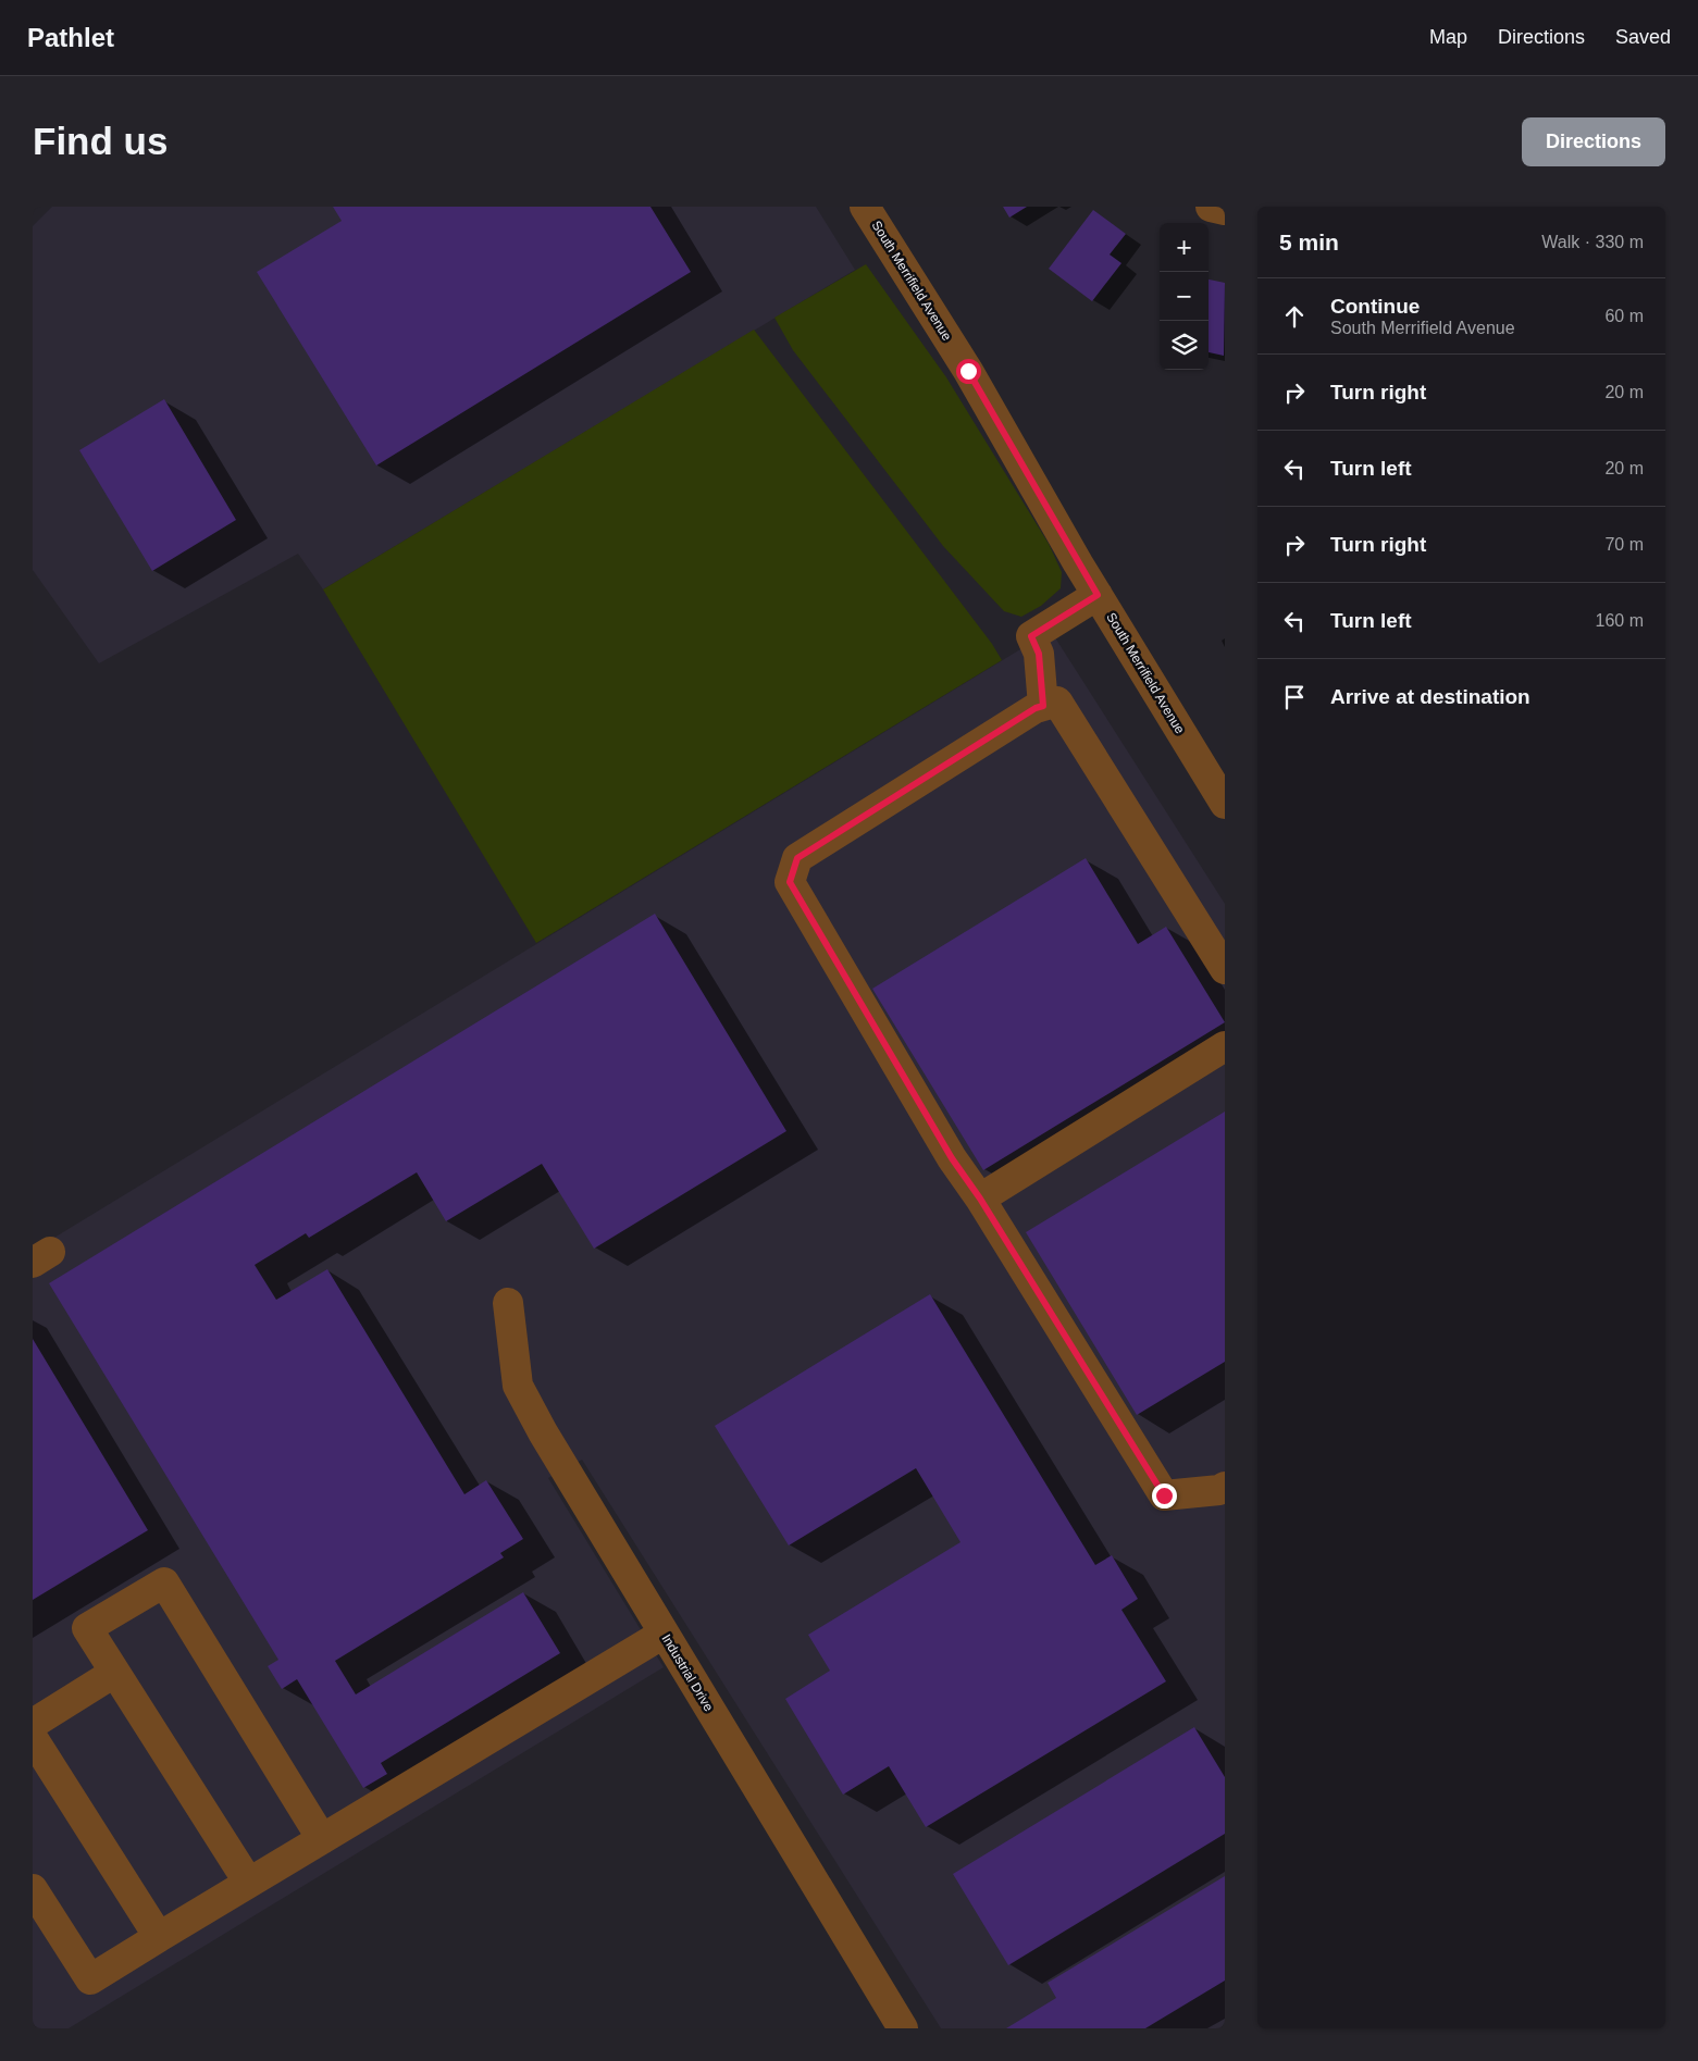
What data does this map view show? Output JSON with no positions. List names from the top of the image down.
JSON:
{
  "streets": {
    "street": ["South Merrifield Avenue", "Industrial Drive"]
  },
  "page": {
    "header": "Pathlet",
    "nav": ["Map", "Directions", "Saved"],
    "buttons": "Directions",
    "title": "Find us",
    "heading": ["5 min", "Walk · 330 m"],
    "map_buttons": ["+", "−"],
    "list": [
      ["Continue", "South Merrifield Avenue", "60 m"],
      ["Turn right", "20 m"],
      ["Turn left", "20 m"],
      ["Turn right", "70 m"],
      ["Turn left", "160 m"],
      "Arrive at destination"
    ]
  }
}
